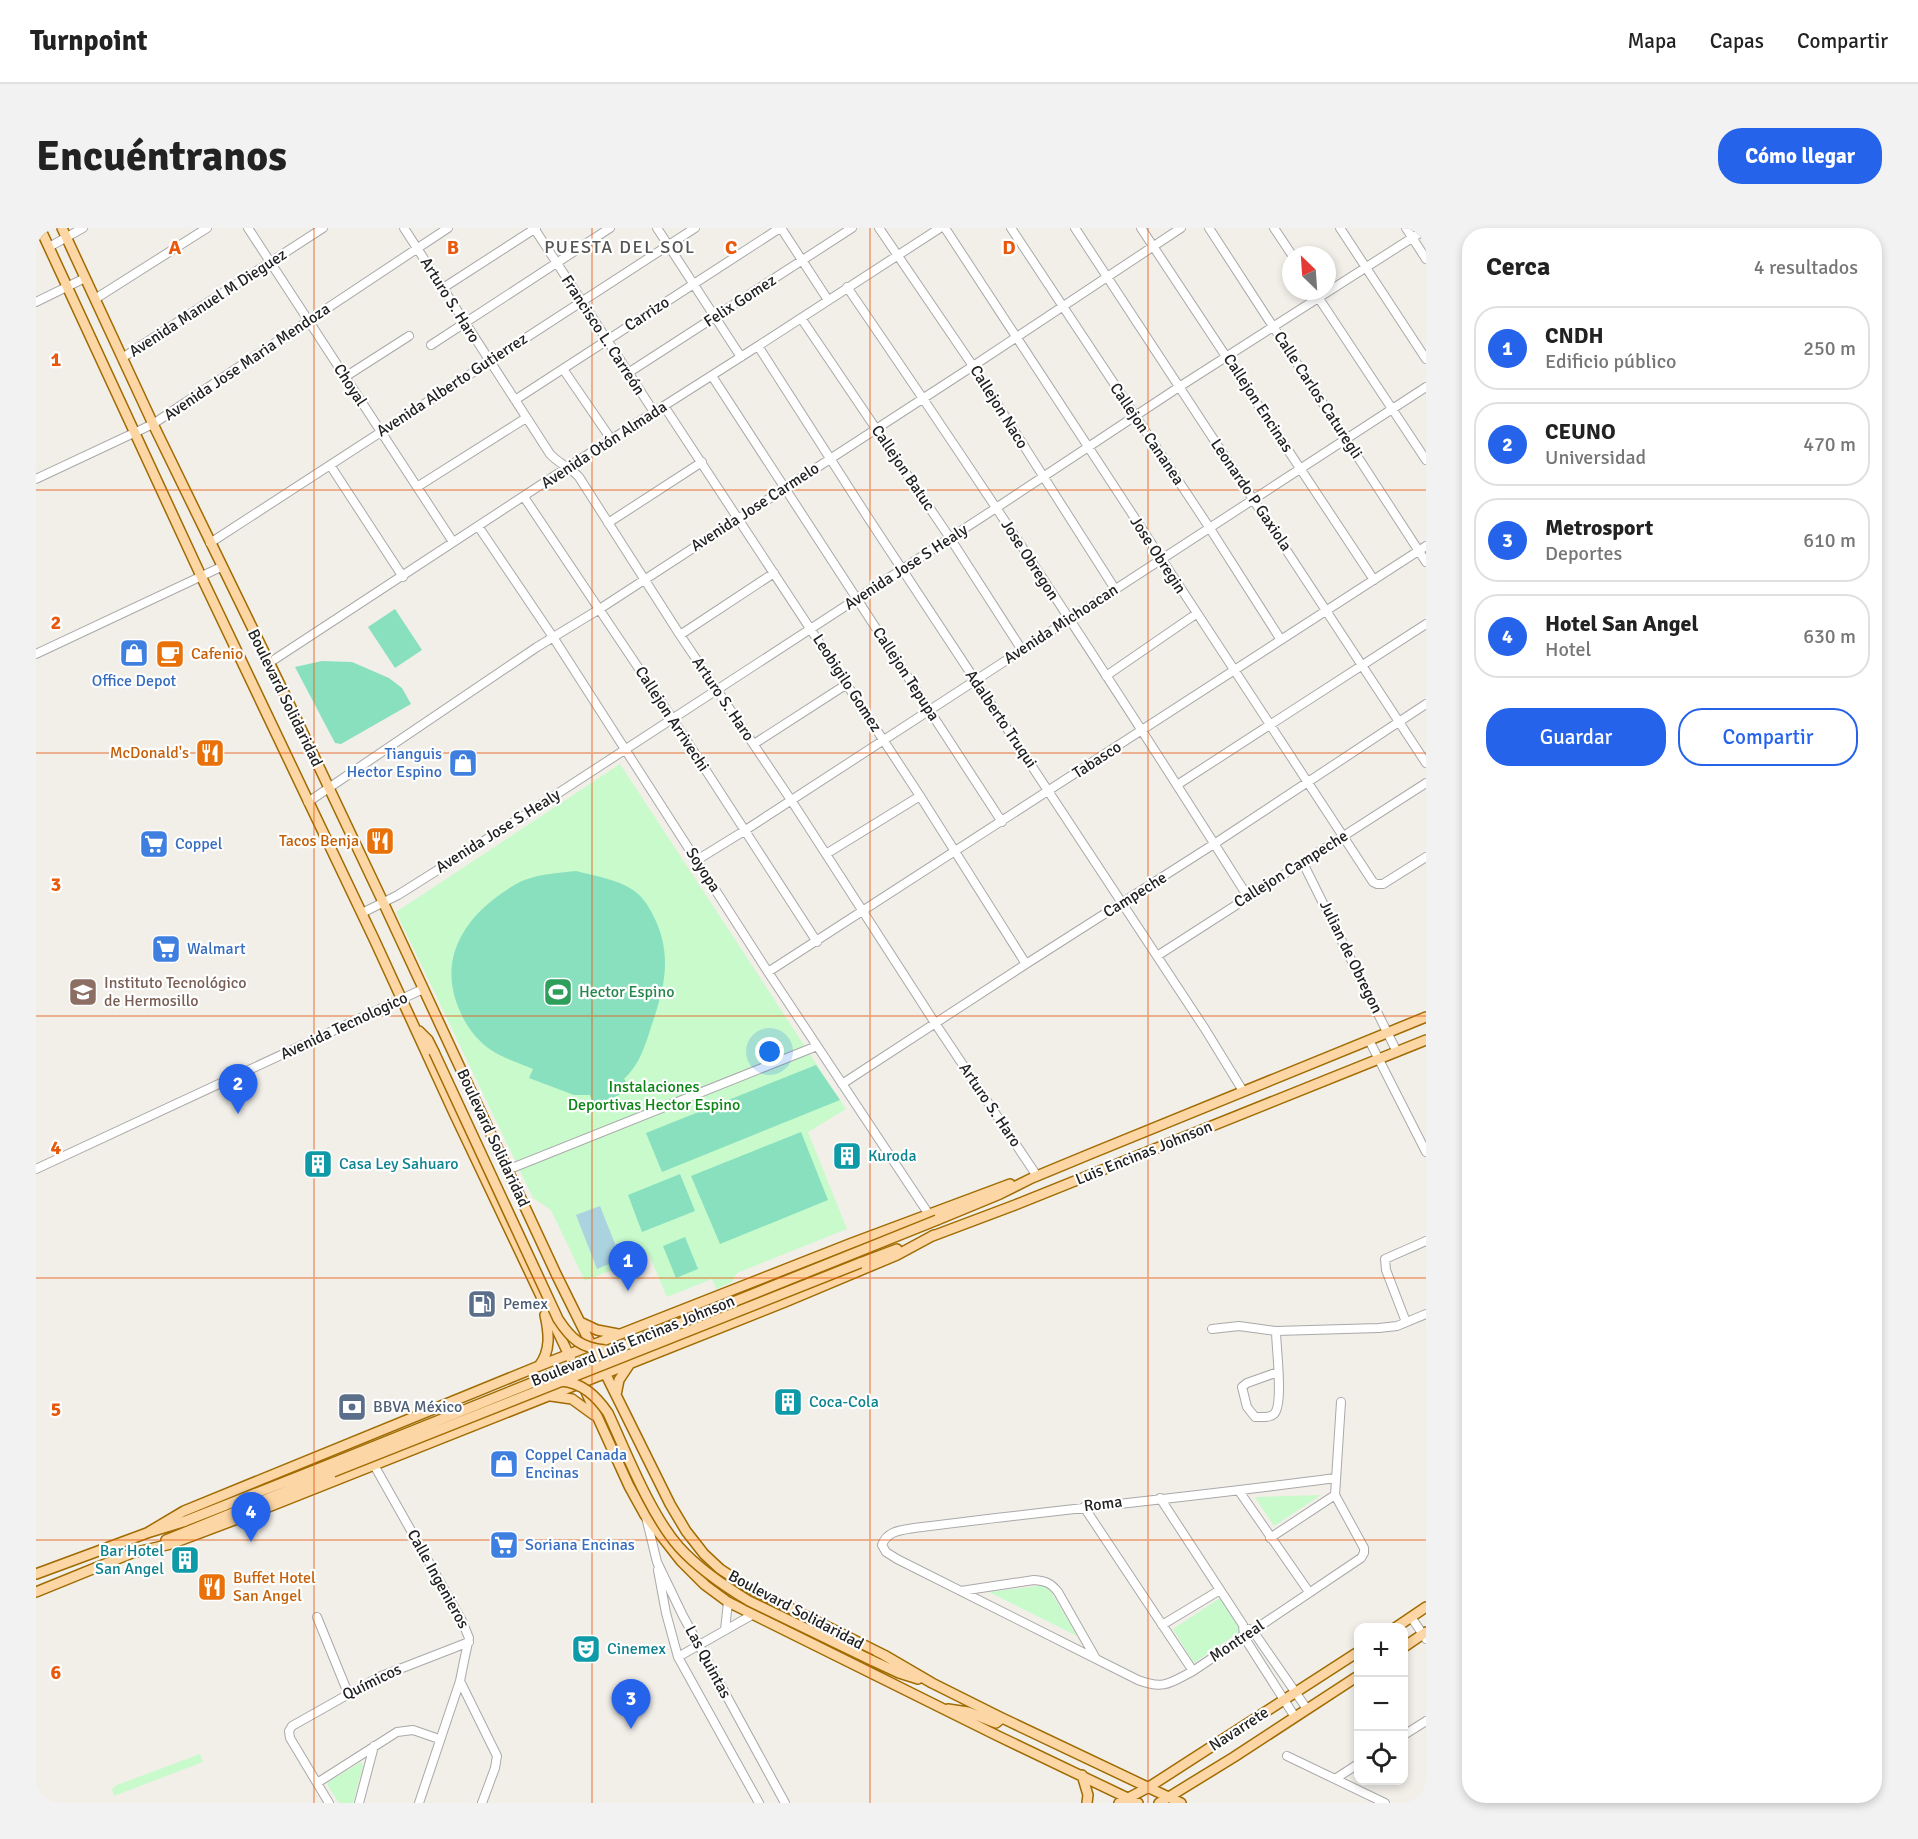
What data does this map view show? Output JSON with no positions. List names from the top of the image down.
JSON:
{
  "streets": {
    "main road": [
      "Boulevard Solidaridad",
      "Luis Encinas Johnson",
      "Boulevard Luis Encinas Johnson",
      "Navarrete"
    ],
    "street": [
      "Arturo S. Haro",
      "Felix Gomez",
      "Avenida Manuel M Dieguez",
      "Carrizo",
      "Francisco L. Carreón",
      "Avenida Jose Maria Mendoza",
      "Choyal",
      "Avenida Alberto Gutierrez",
      "Calle Carlos Caturegli",
      "Callejon Encinas",
      "Callejon Naco",
      "Callejon Cananea",
      "Avenida Otón Almada",
      "Callejon Batuc",
      "Leonardo P Gaxiola",
      "Avenida Jose Carmelo",
      "Jose Obregin",
      "Jose Obregon",
      "Avenida Jose S Healy",
      "Avenida Michoacan",
      "Callejon Tepupa",
      "Leobigilo Gomez",
      "Callejon Arrivechi",
      "Adalberto Truqui",
      "Tabasco",
      "Callejon Campeche",
      "Soyopa",
      "Campeche",
      "Julian de Obregon",
      "Avenida Tecnologico",
      "Roma",
      "Calle Ingenieros",
      "Montreal",
      "Las Quintas",
      "Químicos"
    ]
  },
  "crossings": [
    ["Arturo S. Haro", "Carrizo"],
    ["Arturo S. Haro", "Avenida Jose Maria Mendoza"],
    ["Arturo S. Haro", "Avenida Alberto Gutierrez"],
    ["Arturo S. Haro", "Avenida Otón Almada"],
    ["Arturo S. Haro", "Avenida Jose Carmelo"],
    ["Arturo S. Haro", "Avenida Jose S Healy"],
    ["Arturo S. Haro", "Avenida Michoacan"],
    ["Arturo S. Haro", "Tabasco"],
    ["Arturo S. Haro", "Campeche"],
    ["Arturo S. Haro", "Luis Encinas Johnson"],
    ["Felix Gomez", "Francisco L. Carreón"],
    ["Avenida Manuel M Dieguez", "Choyal"],
    ["Avenida Manuel M Dieguez", "Boulevard Solidaridad"],
    ["Carrizo", "Francisco L. Carreón"],
    ["Francisco L. Carreón", "Avenida Alberto Gutierrez"],
    ["Francisco L. Carreón", "Avenida Otón Almada"],
    ["Avenida Jose Maria Mendoza", "Choyal"],
    ["Avenida Jose Maria Mendoza", "Boulevard Solidaridad"],
    ["Choyal", "Avenida Alberto Gutierrez"],
    ["Choyal", "Avenida Otón Almada"],
    ["Avenida Alberto Gutierrez", "Boulevard Solidaridad"],
    ["Calle Carlos Caturegli", "Avenida Jose S Healy"],
    ["Calle Carlos Caturegli", "Avenida Michoacan"],
    ["Calle Carlos Caturegli", "Tabasco"],
    ["Callejon Encinas", "Avenida Jose Carmelo"],
    ["Callejon Encinas", "Avenida Jose S Healy"],
    ["Callejon Encinas", "Avenida Michoacan"],
    ["Callejon Encinas", "Tabasco"],
    ["Callejon Naco", "Avenida Otón Almada"],
    ["Callejon Naco", "Avenida Jose Carmelo"],
    ["Callejon Naco", "Avenida Jose S Healy"],
    ["Callejon Naco", "Avenida Michoacan"],
    ["Callejon Cananea", "Avenida Jose Carmelo"],
    ["Callejon Cananea", "Avenida Jose S Healy"],
    ["Callejon Cananea", "Avenida Michoacan"],
    ["Callejon Cananea", "Tabasco"],
    ["Avenida Otón Almada", "Callejon Batuc"],
    ["Avenida Otón Almada", "Jose Obregon"],
    ["Avenida Otón Almada", "Callejon Tepupa"],
    ["Avenida Otón Almada", "Leobigilo Gomez"],
    ["Avenida Otón Almada", "Boulevard Solidaridad"],
    ["Avenida Otón Almada", "Callejon Arrivechi"],
    ["Avenida Otón Almada", "Adalberto Truqui"],
    ["Avenida Otón Almada", "Soyopa"],
    ["Callejon Batuc", "Avenida Jose Carmelo"],
    ["Callejon Batuc", "Avenida Jose S Healy"],
    ["Callejon Batuc", "Avenida Michoacan"],
    ["Leonardo P Gaxiola", "Avenida Jose Carmelo"],
    ["Leonardo P Gaxiola", "Avenida Jose S Healy"],
    ["Leonardo P Gaxiola", "Avenida Michoacan"],
    ["Leonardo P Gaxiola", "Tabasco"],
    ["Leonardo P Gaxiola", "Campeche"],
    ["Avenida Jose Carmelo", "Jose Obregin"],
    ["Avenida Jose Carmelo", "Jose Obregon"],
    ["Avenida Jose Carmelo", "Callejon Tepupa"],
    ["Avenida Jose Carmelo", "Leobigilo Gomez"],
    ["Avenida Jose Carmelo", "Boulevard Solidaridad"],
    ["Avenida Jose Carmelo", "Callejon Arrivechi"],
    ["Avenida Jose Carmelo", "Adalberto Truqui"],
    ["Avenida Jose Carmelo", "Soyopa"],
    ["Jose Obregin", "Avenida Jose S Healy"],
    ["Jose Obregin", "Avenida Michoacan"],
    ["Jose Obregin", "Tabasco"],
    ["Jose Obregin", "Callejon Campeche"],
    ["Jose Obregin", "Campeche"],
    ["Jose Obregon", "Avenida Jose S Healy"],
    ["Jose Obregon", "Avenida Michoacan"],
    ["Jose Obregon", "Tabasco"],
    ["Jose Obregon", "Callejon Campeche"],
    ["Jose Obregon", "Campeche"],
    ["Avenida Jose S Healy", "Callejon Tepupa"],
    ["Avenida Jose S Healy", "Leobigilo Gomez"],
    ["Avenida Jose S Healy", "Boulevard Solidaridad"],
    ["Avenida Jose S Healy", "Callejon Arrivechi"],
    ["Avenida Jose S Healy", "Adalberto Truqui"],
    ["Avenida Jose S Healy", "Soyopa"],
    ["Avenida Michoacan", "Callejon Tepupa"],
    ["Avenida Michoacan", "Leobigilo Gomez"],
    ["Avenida Michoacan", "Callejon Arrivechi"],
    ["Avenida Michoacan", "Adalberto Truqui"],
    ["Avenida Michoacan", "Soyopa"],
    ["Callejon Tepupa", "Tabasco"],
    ["Leobigilo Gomez", "Tabasco"],
    ["Leobigilo Gomez", "Campeche"],
    ["Boulevard Solidaridad", "Avenida Tecnologico"],
    ["Boulevard Solidaridad", "Las Quintas"],
    ["Boulevard Solidaridad", "Navarrete"],
    ["Callejon Arrivechi", "Tabasco"],
    ["Adalberto Truqui", "Tabasco"],
    ["Adalberto Truqui", "Callejon Campeche"],
    ["Adalberto Truqui", "Campeche"],
    ["Adalberto Truqui", "Luis Encinas Johnson"],
    ["Tabasco", "Soyopa"],
    ["Callejon Campeche", "Julian de Obregon"],
    ["Soyopa", "Campeche"],
    ["Julian de Obregon", "Luis Encinas Johnson"],
    ["Luis Encinas Johnson", "Boulevard Luis Encinas Johnson"],
    ["Roma", "Montreal"],
    ["Calle Ingenieros", "Químicos"]
  ],
  "districts": ["PUESTA DEL SOL"],
  "parks": ["Instalaciones Deportivas Hector Espino"],
  "places": {
    "shop": ["Office Depot", "Tianguis Hector Espino", "Coppel Canada Encinas"],
    "cafe": ["Cafenio"],
    "restaurant": ["McDonald's", "Tacos Benja", "Buffet Hotel San Angel"],
    "supermarket": ["Coppel", "Walmart", "Soriana Encinas"],
    "school or university": ["Instituto Tecnológico de Hermosillo"],
    "sports": ["Hector Espino"],
    "building": [
      "Kuroda",
      "Casa Ley Sahuaro",
      "Coca-Cola",
      "Bar Hotel San Angel"
    ],
    "fuel station": ["Pemex"],
    "bank": ["BBVA México"],
    "theatre": ["Cinemex"]
  },
  "north": "top left",
  "page": {
    "header": "Turnpoint",
    "nav": ["Mapa", "Capas", "Compartir"],
    "buttons": [
      "Cómo llegar",
      ["Guardar", "Compartir"]
    ],
    "title": "Encuéntranos",
    "heading": ["Cerca", "4 resultados"],
    "list": [
      {
        "mark": "1",
        "name": "CNDH",
        "note": "Edificio público",
        "value": "250 m"
      },
      {
        "mark": "2",
        "name": "CEUNO",
        "note": "Universidad",
        "value": "470 m"
      },
      {
        "mark": "3",
        "name": "Metrosport",
        "note": "Deportes",
        "value": "610 m"
      },
      {
        "mark": "4",
        "name": "Hotel San Angel",
        "note": "Hotel",
        "value": "630 m"
      }
    ],
    "pins": [
      "2",
      "1",
      "4",
      "3"
    ],
    "map_buttons": ["+", "−"]
  },
  "grid": {
    "columns": [
      "A",
      "B",
      "C",
      "D"
    ],
    "rows": [
      "1",
      "2",
      "3",
      "4",
      "5",
      "6"
    ]
  }
}
